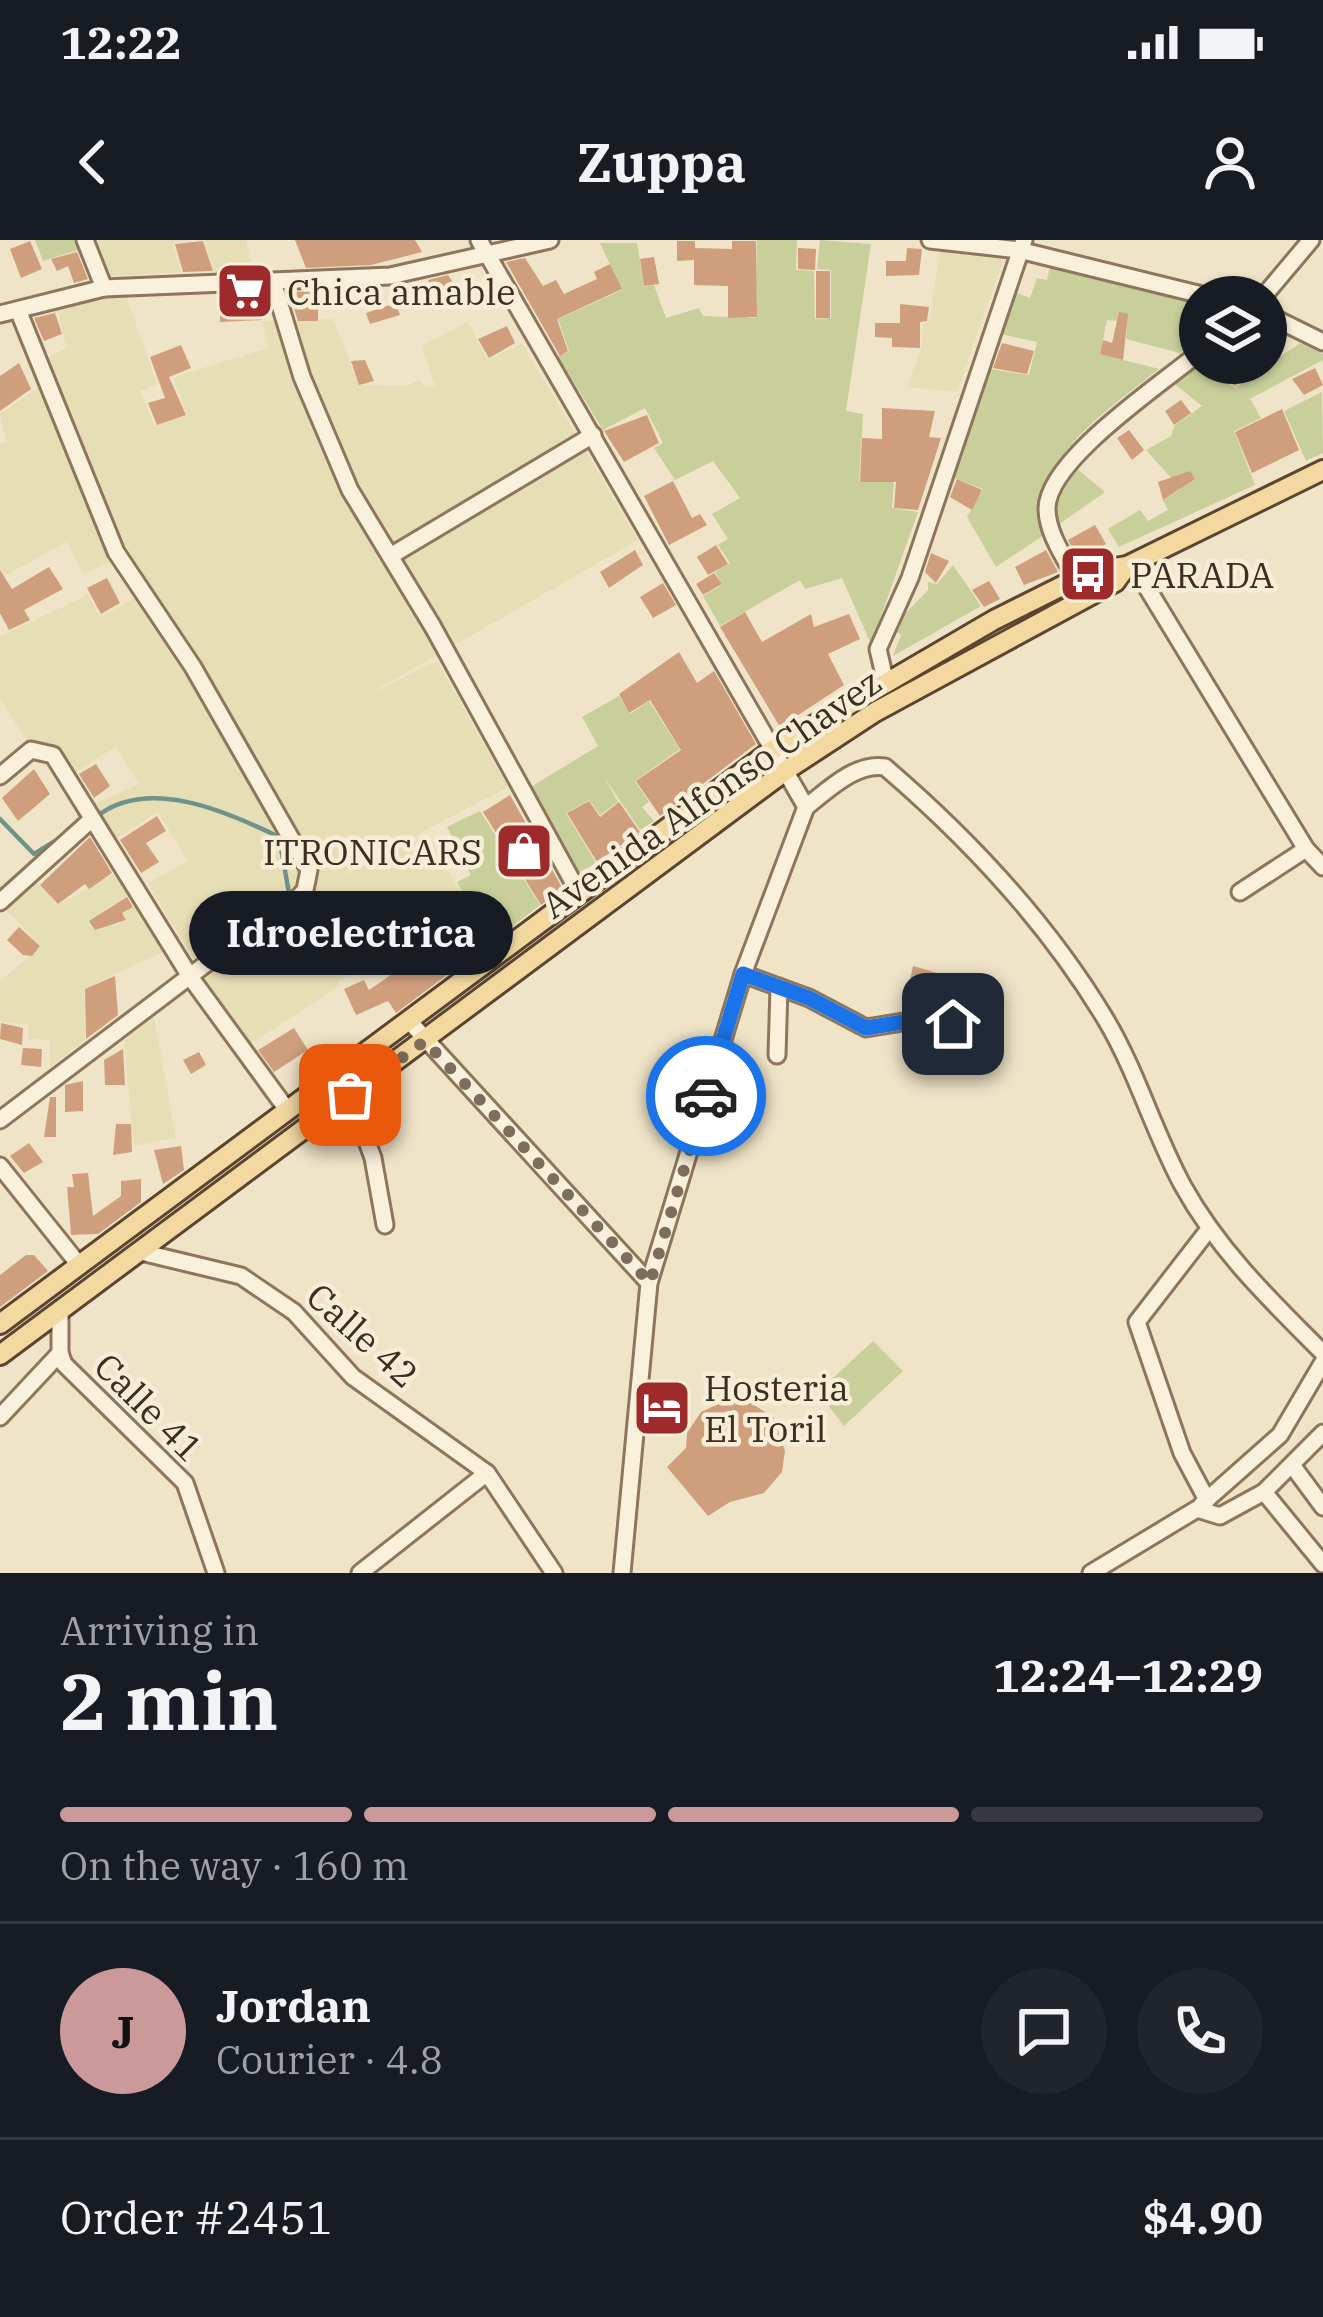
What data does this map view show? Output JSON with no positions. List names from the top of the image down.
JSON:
{
  "streets": {
    "main road": ["Avenida Alfonso Chavez"],
    "street": ["Calle 42", "Calle 41"]
  },
  "crossings": [
    ["Avenida Alfonso Chavez", "Calle 42"]
  ],
  "places": {
    "supermarket": ["Chica amable"],
    "bus stop": ["PARADA"],
    "shop": ["ITRONICARS"],
    "other": ["Idroelectrica"],
    "hotel": ["Hosteria El Toril"]
  },
  "page": {
    "status": "12:22",
    "header": "Zuppa",
    "bubble": "Idroelectrica",
    "heading": ["2 min", "Arriving in", "12:24–12:29"],
    "panel": [
      "Jordan",
      "Courier · 4.8",
      "Order #2451",
      "$4.90"
    ],
    "bar": "On the way · 160 m",
    "round": "J"
  }
}
